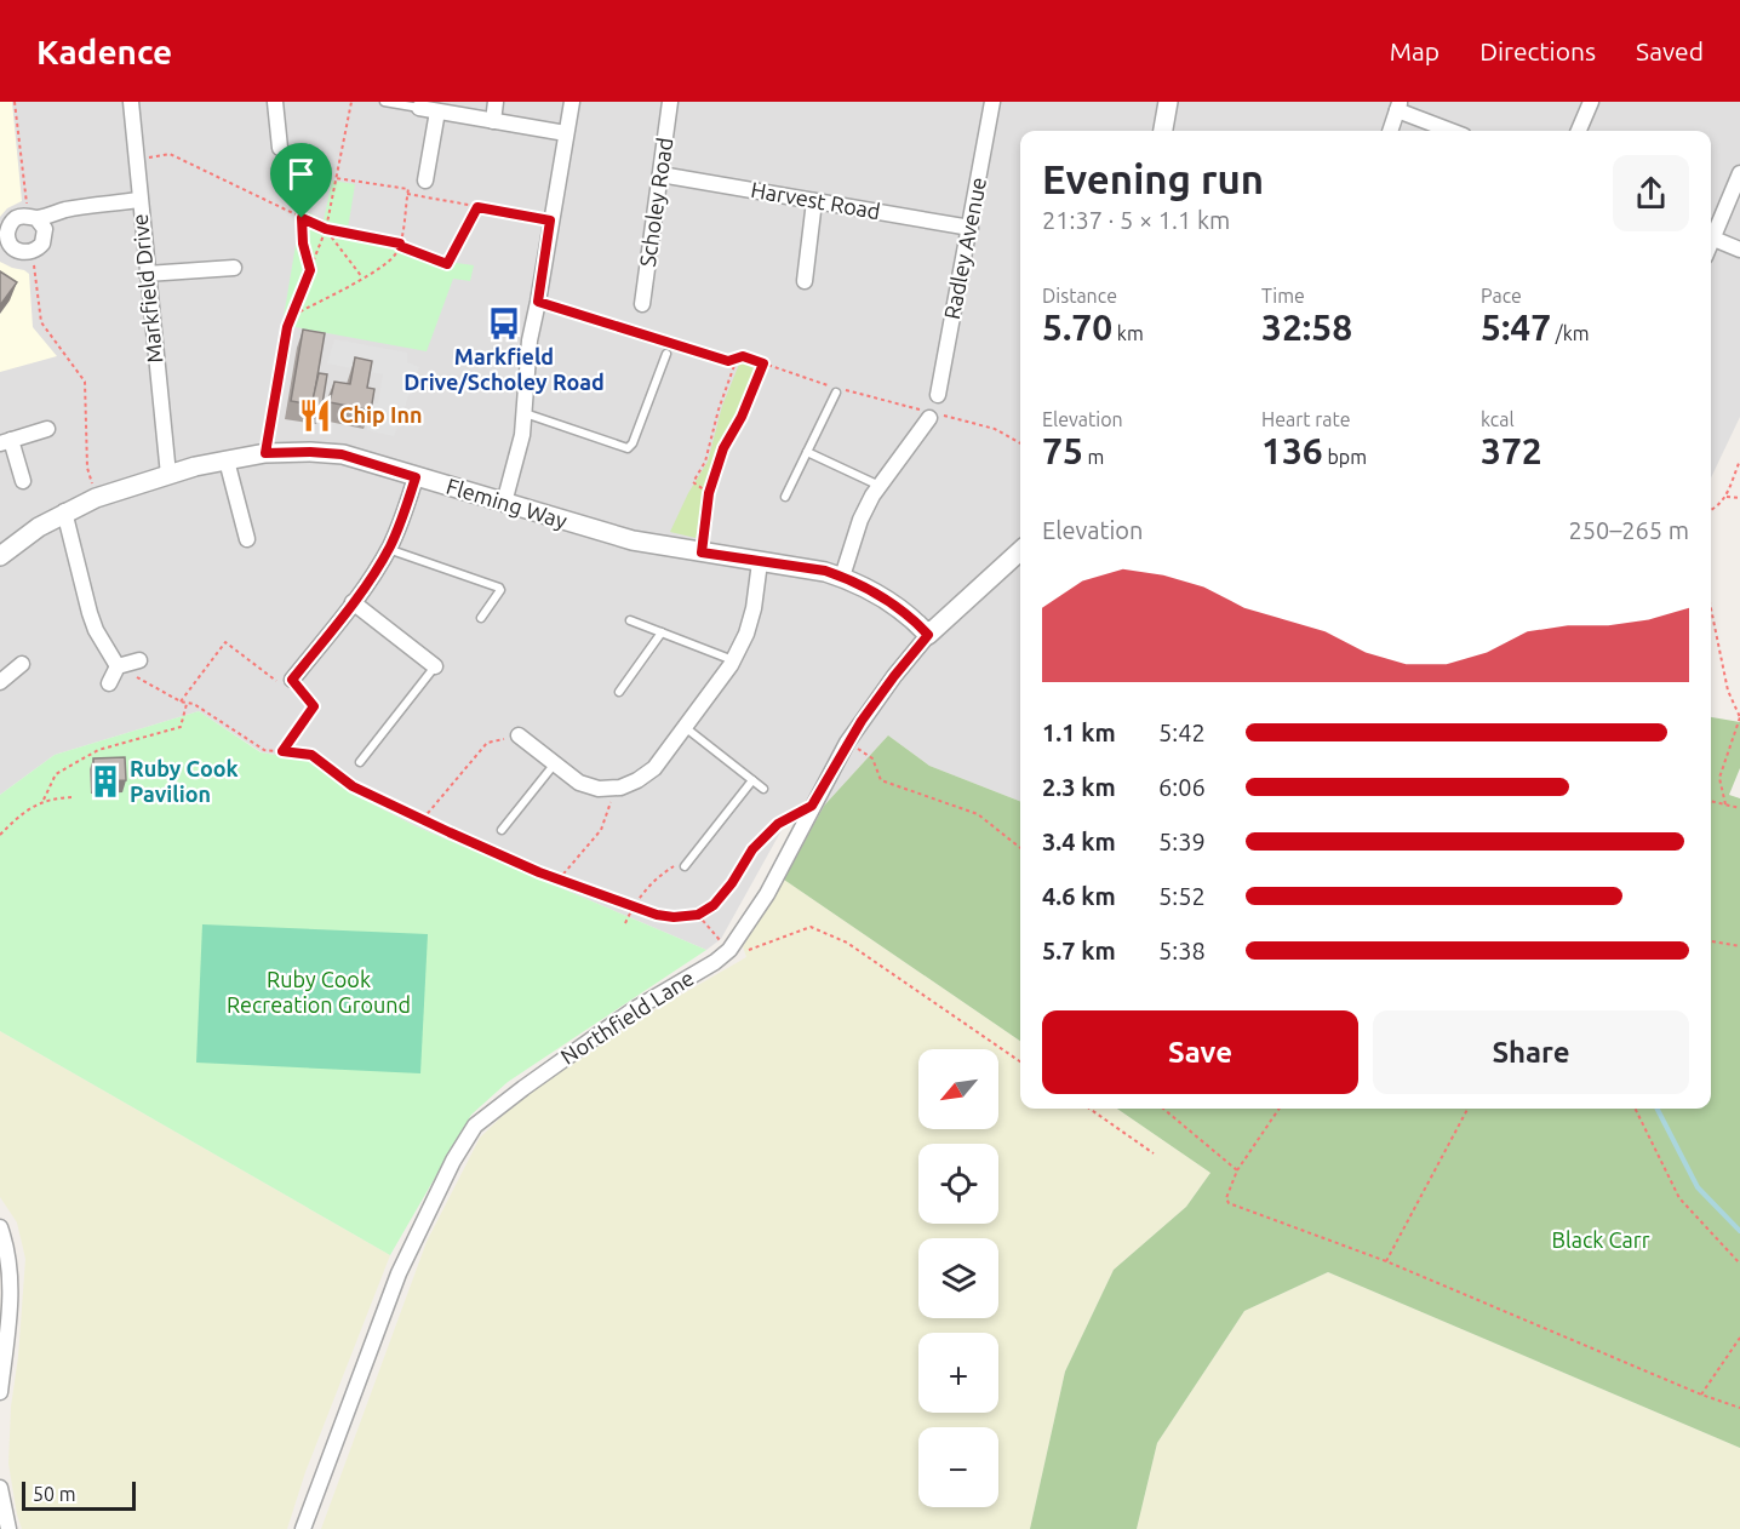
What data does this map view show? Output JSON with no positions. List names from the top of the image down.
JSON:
{
  "streets": {
    "street": [
      "Harvest Road",
      "Scholey Road",
      "Radley Avenue",
      "Markfield Drive",
      "Fleming Way",
      "Northfield Lane"
    ]
  },
  "crossings": [
    ["Harvest Road", "Scholey Road"],
    ["Harvest Road", "Radley Avenue"],
    ["Markfield Drive", "Fleming Way"],
    ["Fleming Way", "Northfield Lane"]
  ],
  "parks": ["Ruby Cook Recreation Ground", "Black Carr"],
  "places": {
    "bus stop": ["Markfield Drive/Scholey Road"],
    "restaurant": ["Chip Inn"],
    "building": ["Ruby Cook Pavilion"]
  },
  "scale_bar": "50 m",
  "north": "bottom left",
  "page": {
    "header": "Kadence",
    "nav": ["Map", "Directions", "Saved"],
    "heading": ["Evening run", "21:37 · 5 × 1.1 km"],
    "stats": [
      ["Distance", "5.70 km"],
      ["Time", "32:58"],
      ["Pace", "5:47 /km"],
      ["Elevation", "75 m"],
      ["Heart rate", "136 bpm"],
      ["kcal", "372"]
    ],
    "chart": ["Elevation", "250–265 m"],
    "list": [
      {
        "name": "1.1 km",
        "note": "5:42"
      },
      {
        "name": "2.3 km",
        "note": "6:06"
      },
      {
        "name": "3.4 km",
        "note": "5:39"
      },
      {
        "name": "4.6 km",
        "note": "5:52"
      },
      {
        "name": "5.7 km",
        "note": "5:38"
      }
    ],
    "buttons": ["Save", "Share"],
    "map_buttons": ["+", "−"],
    "scale": "50 m"
  }
}
